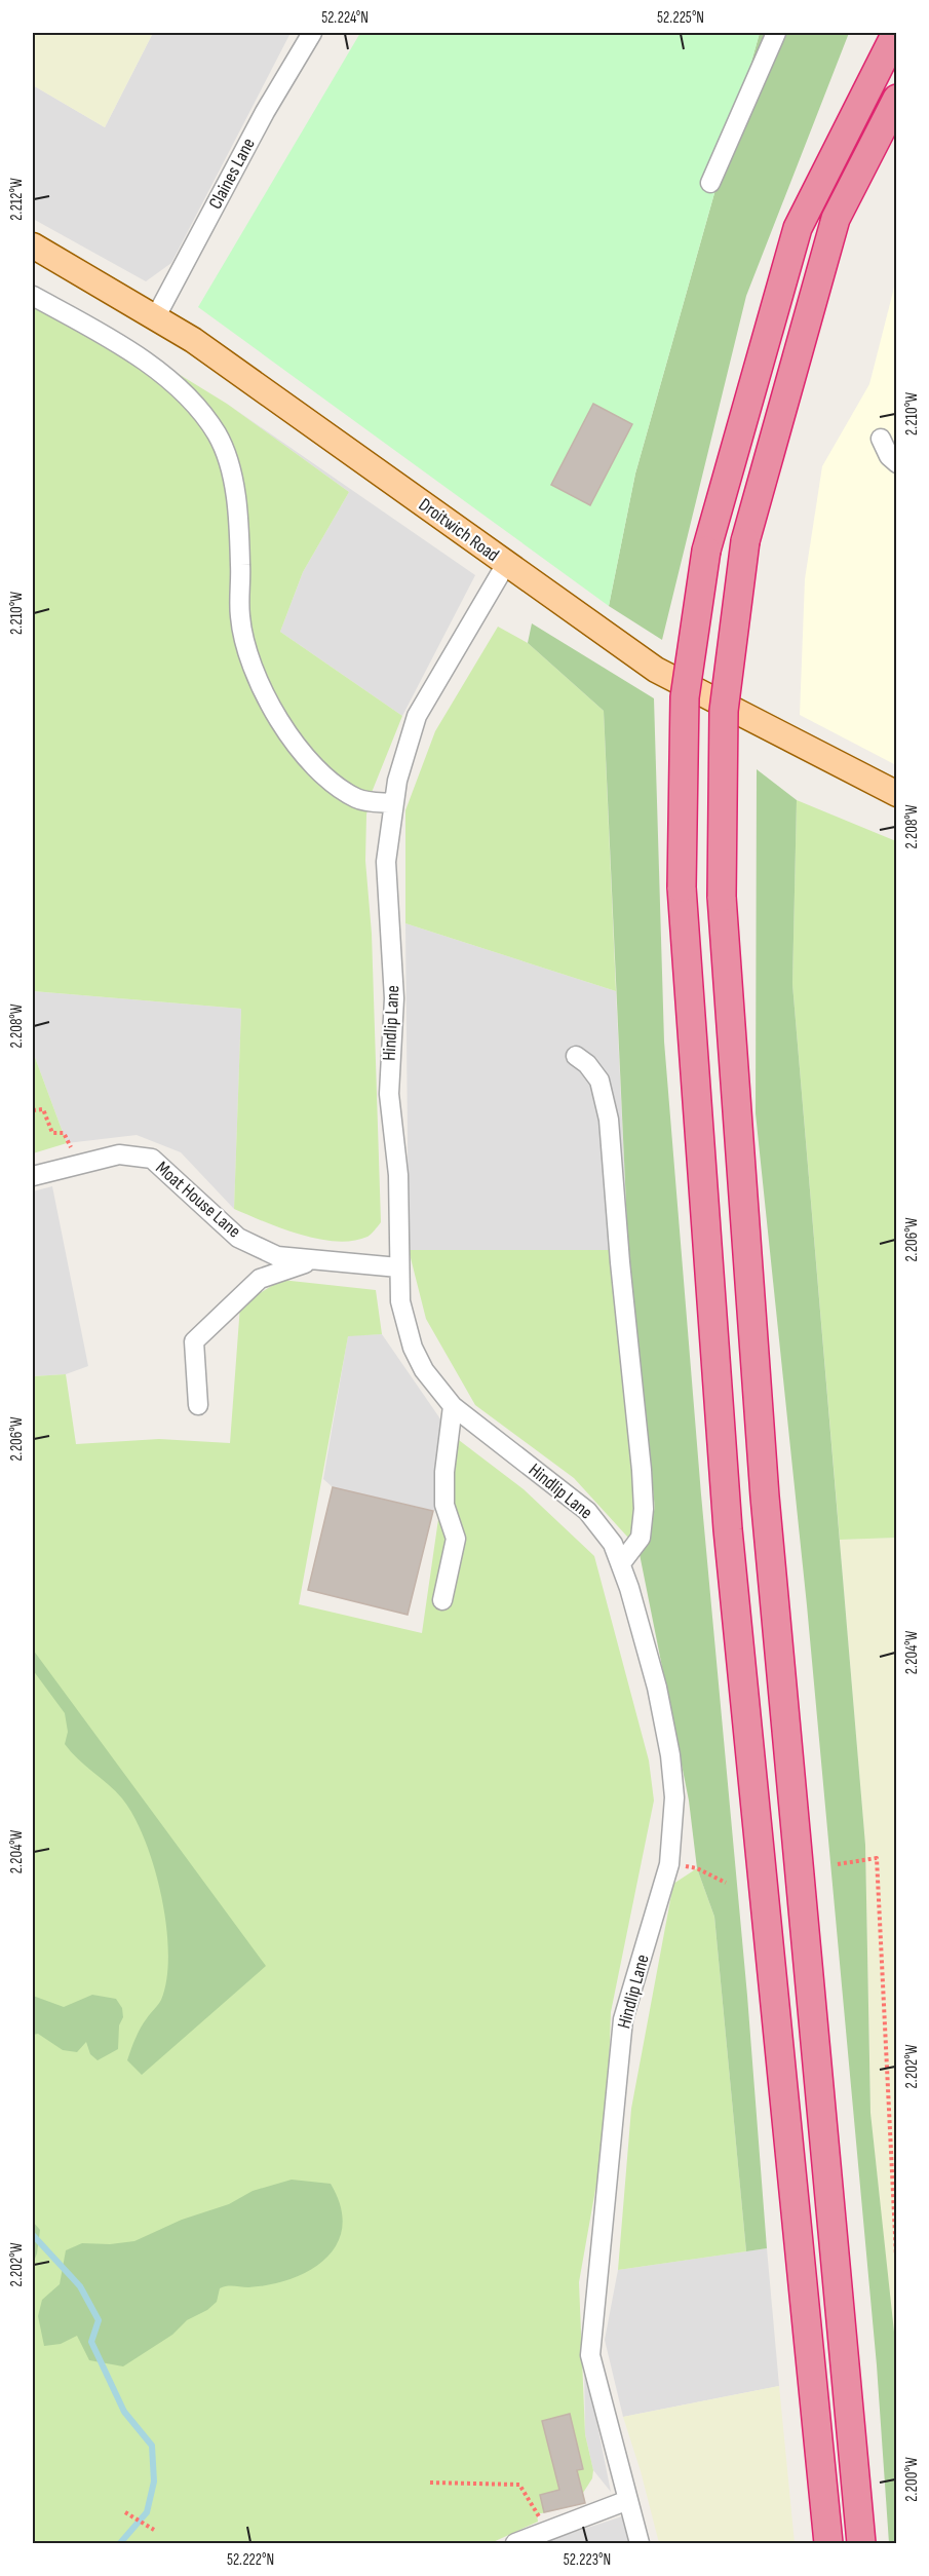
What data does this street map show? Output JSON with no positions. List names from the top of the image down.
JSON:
{
  "streets": {
    "main road": ["Droitwich Road"],
    "street": ["Claines Lane", "Hindlip Lane", "Moat House Lane"]
  },
  "crossings": [
    ["Claines Lane", "Droitwich Road"],
    ["Droitwich Road", "Hindlip Lane"],
    ["Hindlip Lane", "Moat House Lane"]
  ],
  "coordinates": [
    "52.224°N",
    "52.225°N",
    "2.212°W",
    "2.210°W",
    "2.208°W",
    "2.206°W",
    "2.204°W",
    "2.202°W",
    "2.200°W",
    "52.222°N",
    "52.223°N"
  ]
}
